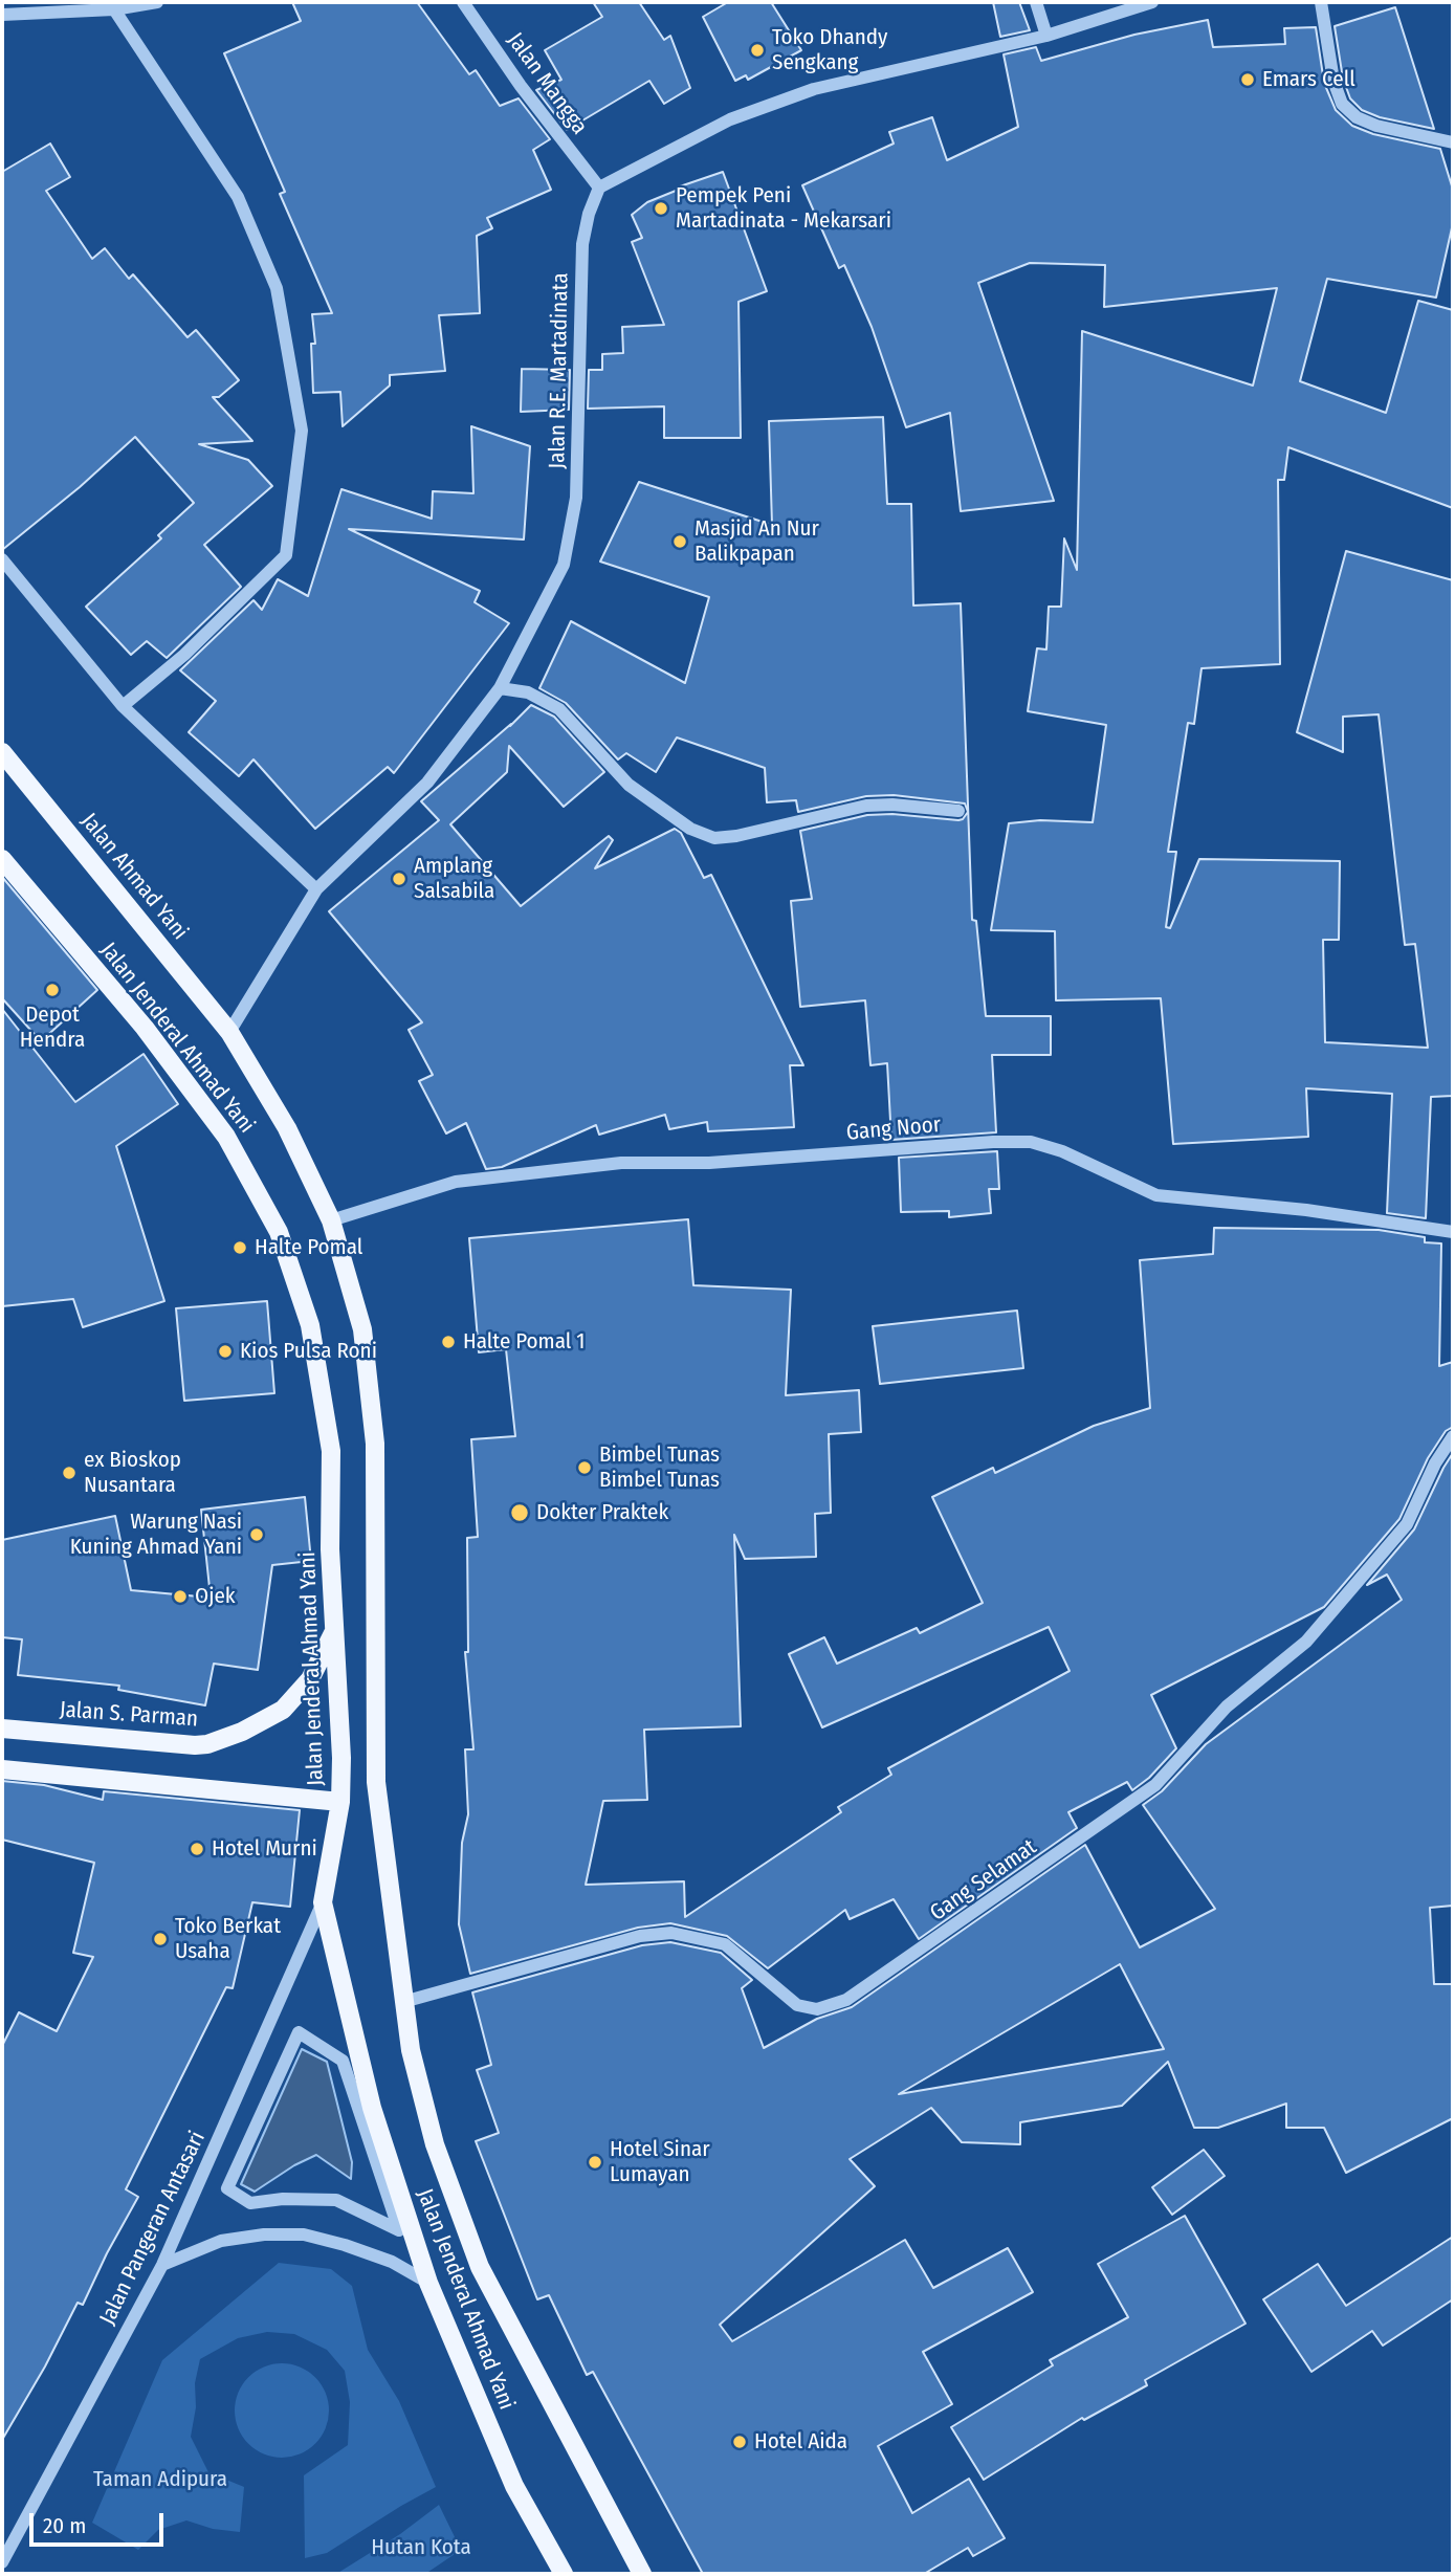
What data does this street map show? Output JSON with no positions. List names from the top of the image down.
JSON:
{
  "streets": {
    "main road": ["Jalan Ahmad Yani", "Jalan Jenderal Ahmad Yani", "Jalan S. Parman"],
    "street": [
      "Jalan Mangga",
      "Jalan R.E. Martadinata",
      "Gang Noor",
      "Gang Selamat",
      "Jalan Pangeran Antasari"
    ]
  },
  "crossings": [
    ["Jalan Mangga", "Jalan R.E. Martadinata"],
    ["Jalan R.E. Martadinata", "Jalan Ahmad Yani"],
    ["Jalan R.E. Martadinata", "Jalan Jenderal Ahmad Yani"],
    ["Jalan Ahmad Yani", "Jalan Jenderal Ahmad Yani"],
    ["Jalan Jenderal Ahmad Yani", "Gang Noor"],
    ["Jalan Jenderal Ahmad Yani", "Jalan S. Parman"],
    ["Jalan Jenderal Ahmad Yani", "Gang Selamat"],
    ["Jalan Jenderal Ahmad Yani", "Jalan Pangeran Antasari"]
  ],
  "parks": ["Taman Adipura", "Hutan Kota"],
  "places": [
    "Toko Dhandy Sengkang",
    "Emars Cell",
    "Pempek Peni Martadinata - Mekarsari",
    "Masjid An Nur Balikpapan",
    "Amplang Salsabila",
    "Depot Hendra",
    "Halte Pomal",
    "Halte Pomal 1",
    "Kios Pulsa Roni",
    "Bimbel Tunas Bimbel Tunas",
    "ex Bioskop Nusantara",
    "Dokter Praktek",
    "Warung Nasi Kuning Ahmad Yani",
    "Ojek",
    "Hotel Murni",
    "Toko Berkat Usaha",
    "Hotel Sinar Lumayan",
    "Hotel Aida"
  ],
  "scale_bar": "20 m"
}
